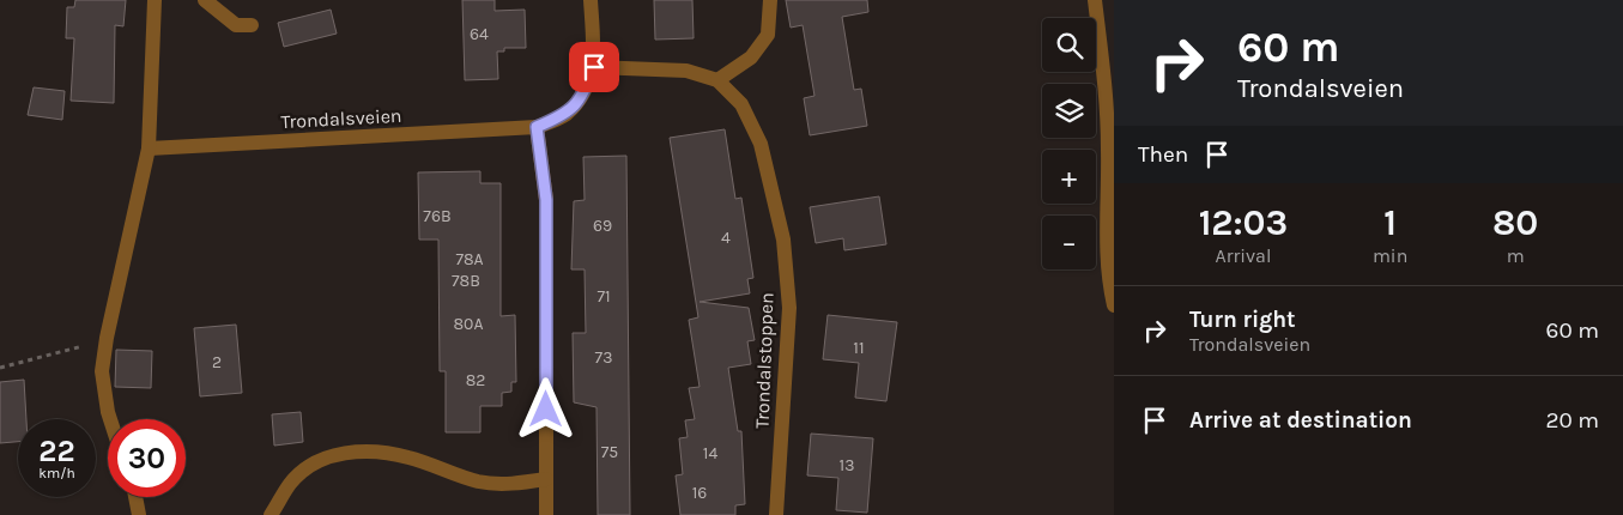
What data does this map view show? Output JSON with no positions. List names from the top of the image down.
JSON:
{
  "streets": {
    "street": ["Trondalsveien", "Trondalstoppen"]
  },
  "crossings": [
    ["Trondalsveien", "Trondalstoppen"]
  ],
  "house_numbers": [
    "64",
    "76B",
    "69",
    "4",
    "78A",
    "78B",
    "71",
    "80A",
    "11",
    "73",
    "2",
    "82",
    "75",
    "14",
    "13",
    "16"
  ],
  "page": {
    "turn": ["60 m", "Trondalsveien"],
    "map_buttons": ["+", "−"],
    "then": "Then",
    "eta": [
      "12:03",
      "Arrival",
      "1",
      "min",
      "80",
      "m"
    ],
    "list": [
      {
        "name": "Turn right",
        "note": "Trondalsveien",
        "value": "60 m"
      },
      {
        "name": "Arrive at destination",
        "value": "20 m"
      }
    ],
    "speed": "22 km/h",
    "limit": "30"
  }
}
